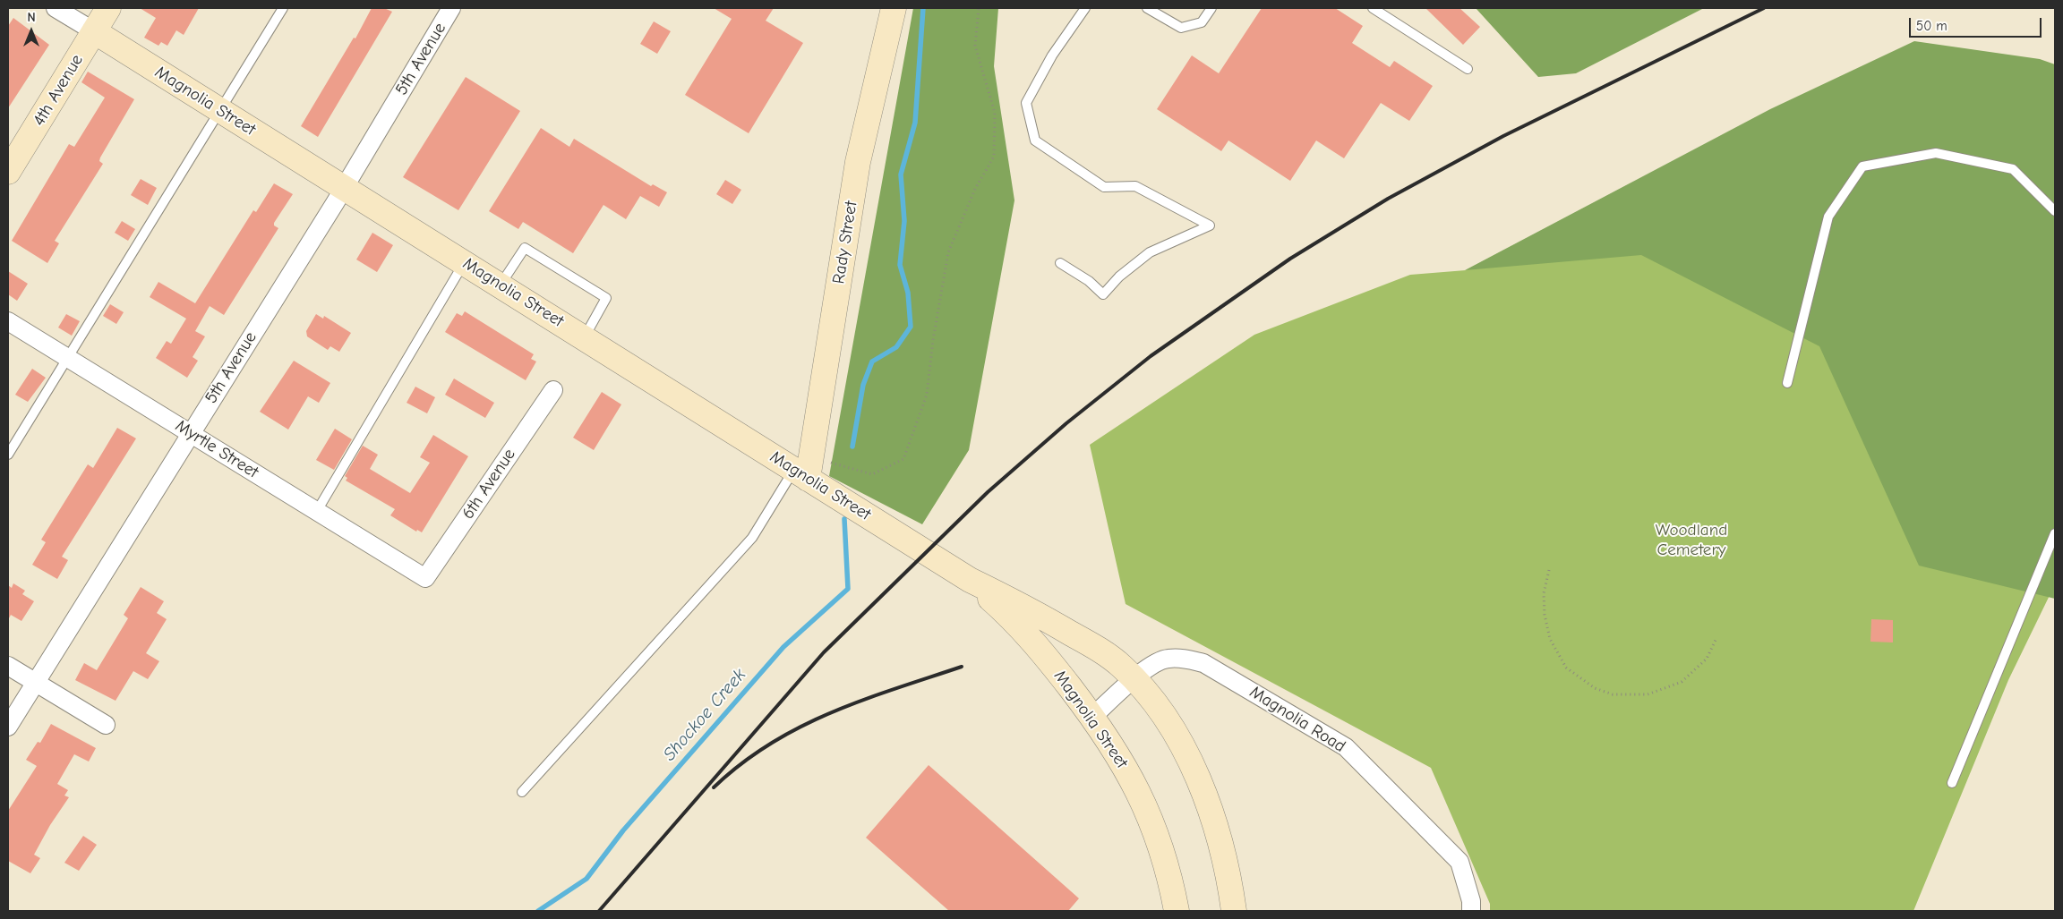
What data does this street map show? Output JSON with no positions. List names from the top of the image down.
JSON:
{
  "streets": {
    "main road": ["4th Avenue", "Magnolia Street", "Rady Street"],
    "street": [
      "5th Avenue",
      "Myrtle Street",
      "6th Avenue",
      "Magnolia Road"
    ]
  },
  "crossings": [
    ["5th Avenue", "Magnolia Street"],
    ["5th Avenue", "Myrtle Street"],
    ["4th Avenue", "Magnolia Street"],
    ["Magnolia Street", "Rady Street"],
    ["Magnolia Street", "Magnolia Road"],
    ["Myrtle Street", "6th Avenue"]
  ],
  "water": ["Shockoe Creek"],
  "parks": ["Woodland Cemetery"],
  "scale_bar": "50 m",
  "north": "top"
}
